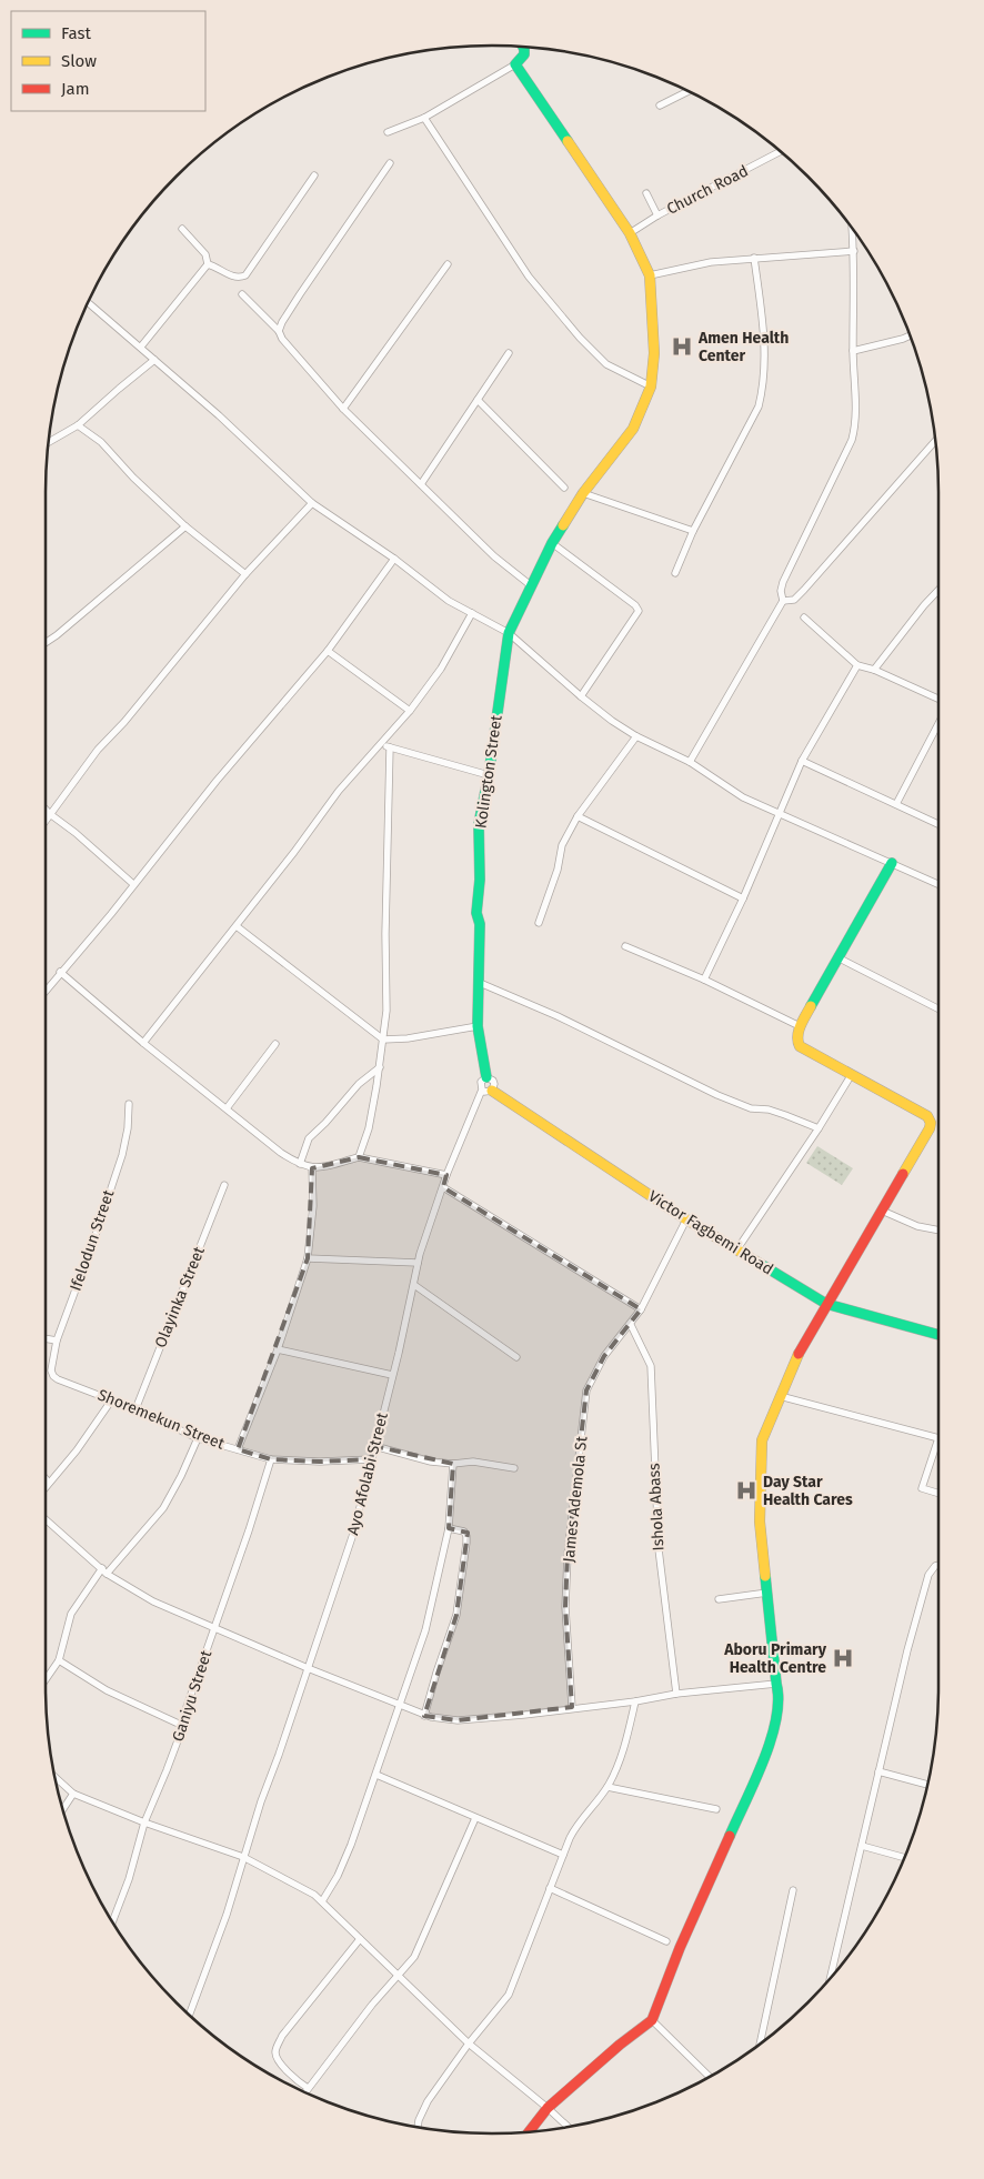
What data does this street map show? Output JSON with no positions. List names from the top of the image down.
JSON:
{
  "streets": {
    "street": [
      "Church Road",
      "Kolington Street",
      "Victor Fagbemi Road",
      "Ifelodun Street",
      "Olayinka Street",
      "Shoremekun Street",
      "Ayo Afolabi Street",
      "James Ademola St",
      "Ishola Abass",
      "Ganiyu Street"
    ]
  },
  "crossings": [
    ["Kolington Street", "Ayo Afolabi Street"],
    ["Victor Fagbemi Road", "Ayo Afolabi Street"],
    ["Victor Fagbemi Road", "James Ademola St"],
    ["Ifelodun Street", "Shoremekun Street"],
    ["Olayinka Street", "Shoremekun Street"],
    ["Shoremekun Street", "Ayo Afolabi Street"],
    ["Shoremekun Street", "Ganiyu Street"],
    ["James Ademola St", "Ishola Abass"]
  ],
  "places": {
    "hospital": ["Amen Health Center", "Day Star Health Cares", "Aboru Primary Health Centre"]
  },
  "legend": ["Fast", "Slow", "Jam"]
}
